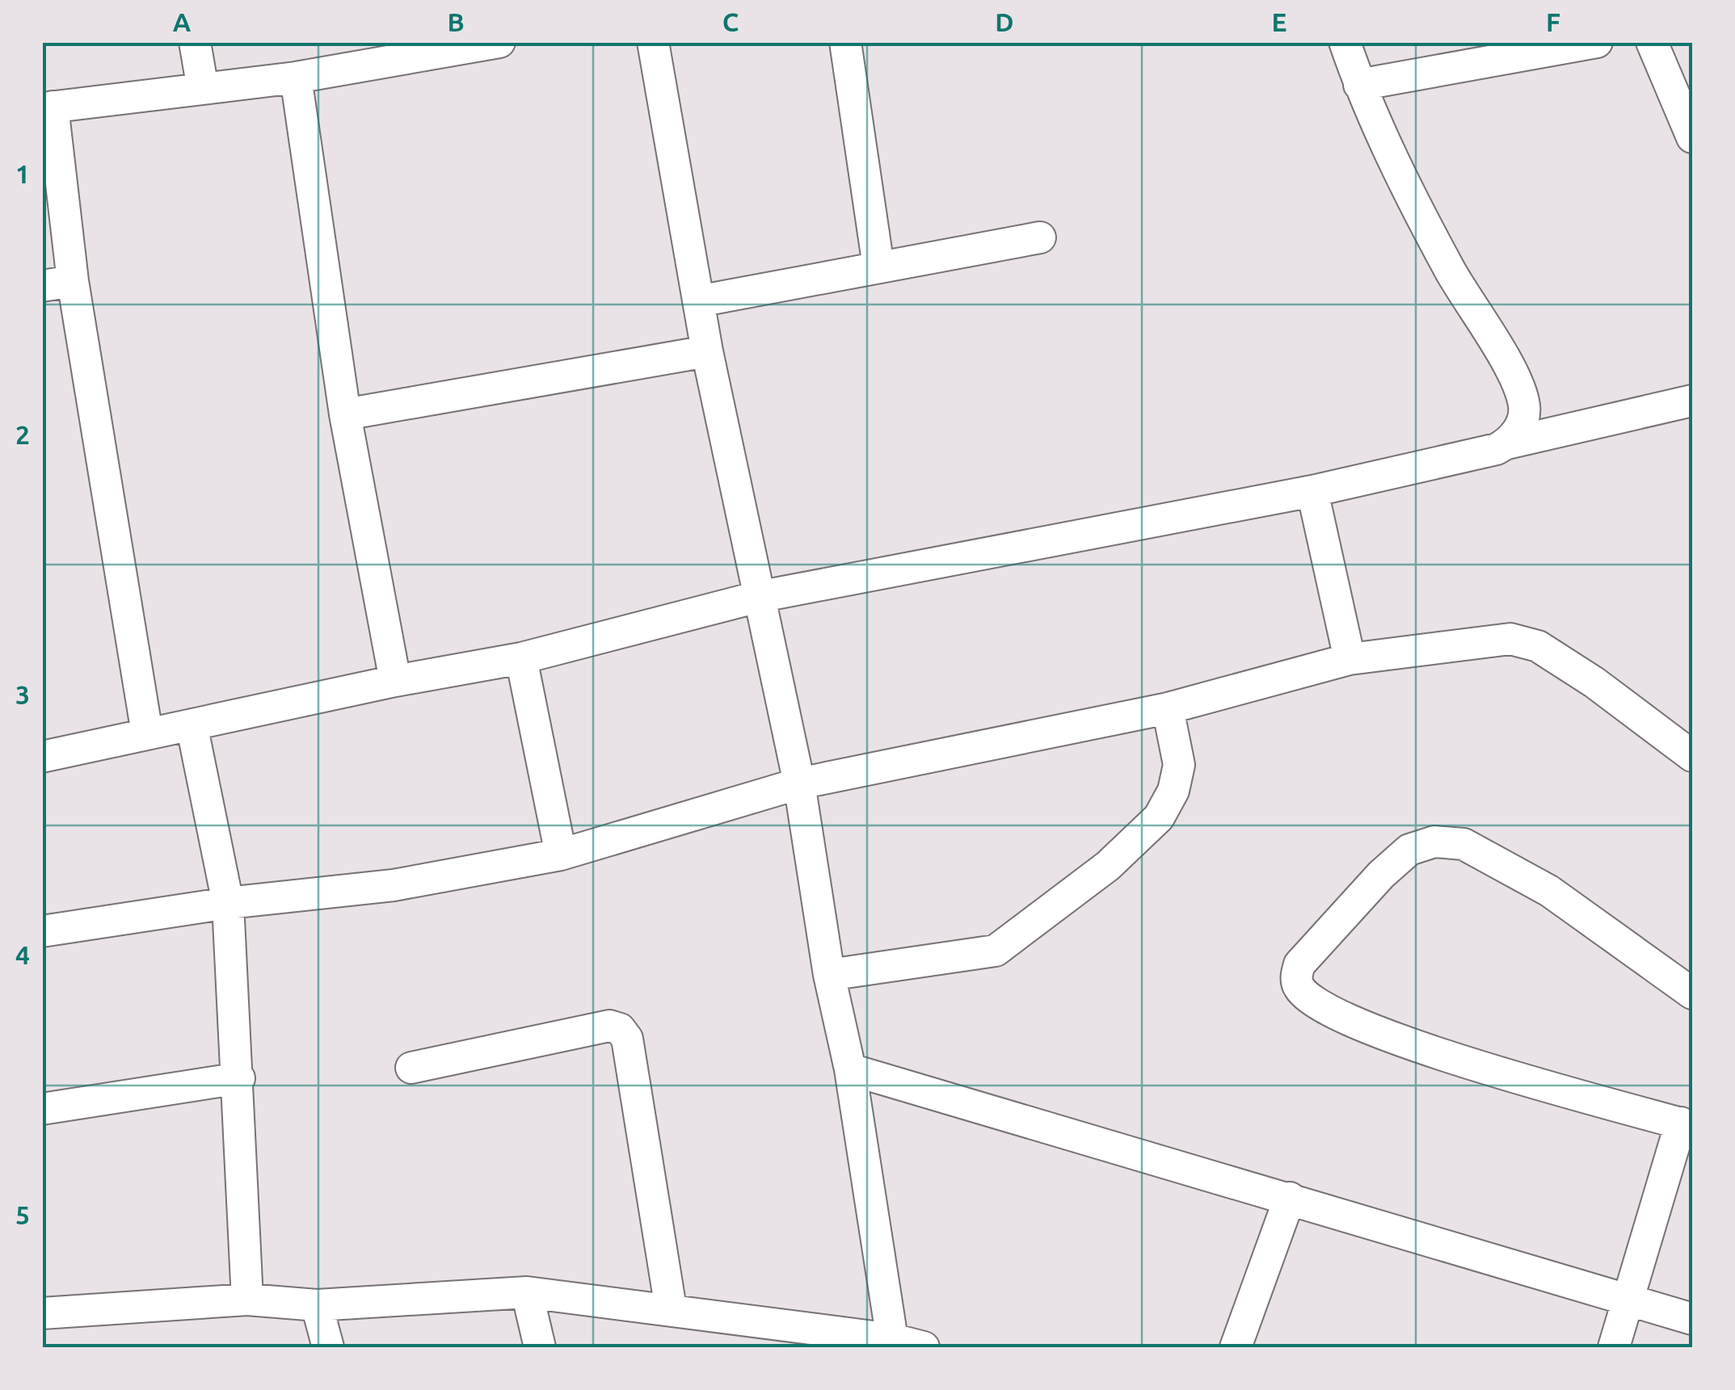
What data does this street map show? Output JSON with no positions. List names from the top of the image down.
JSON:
{
  "grid": {
    "columns": [
      "A",
      "B",
      "C",
      "D",
      "E",
      "F"
    ],
    "rows": [
      "1",
      "2",
      "3",
      "4",
      "5"
    ]
  }
}
